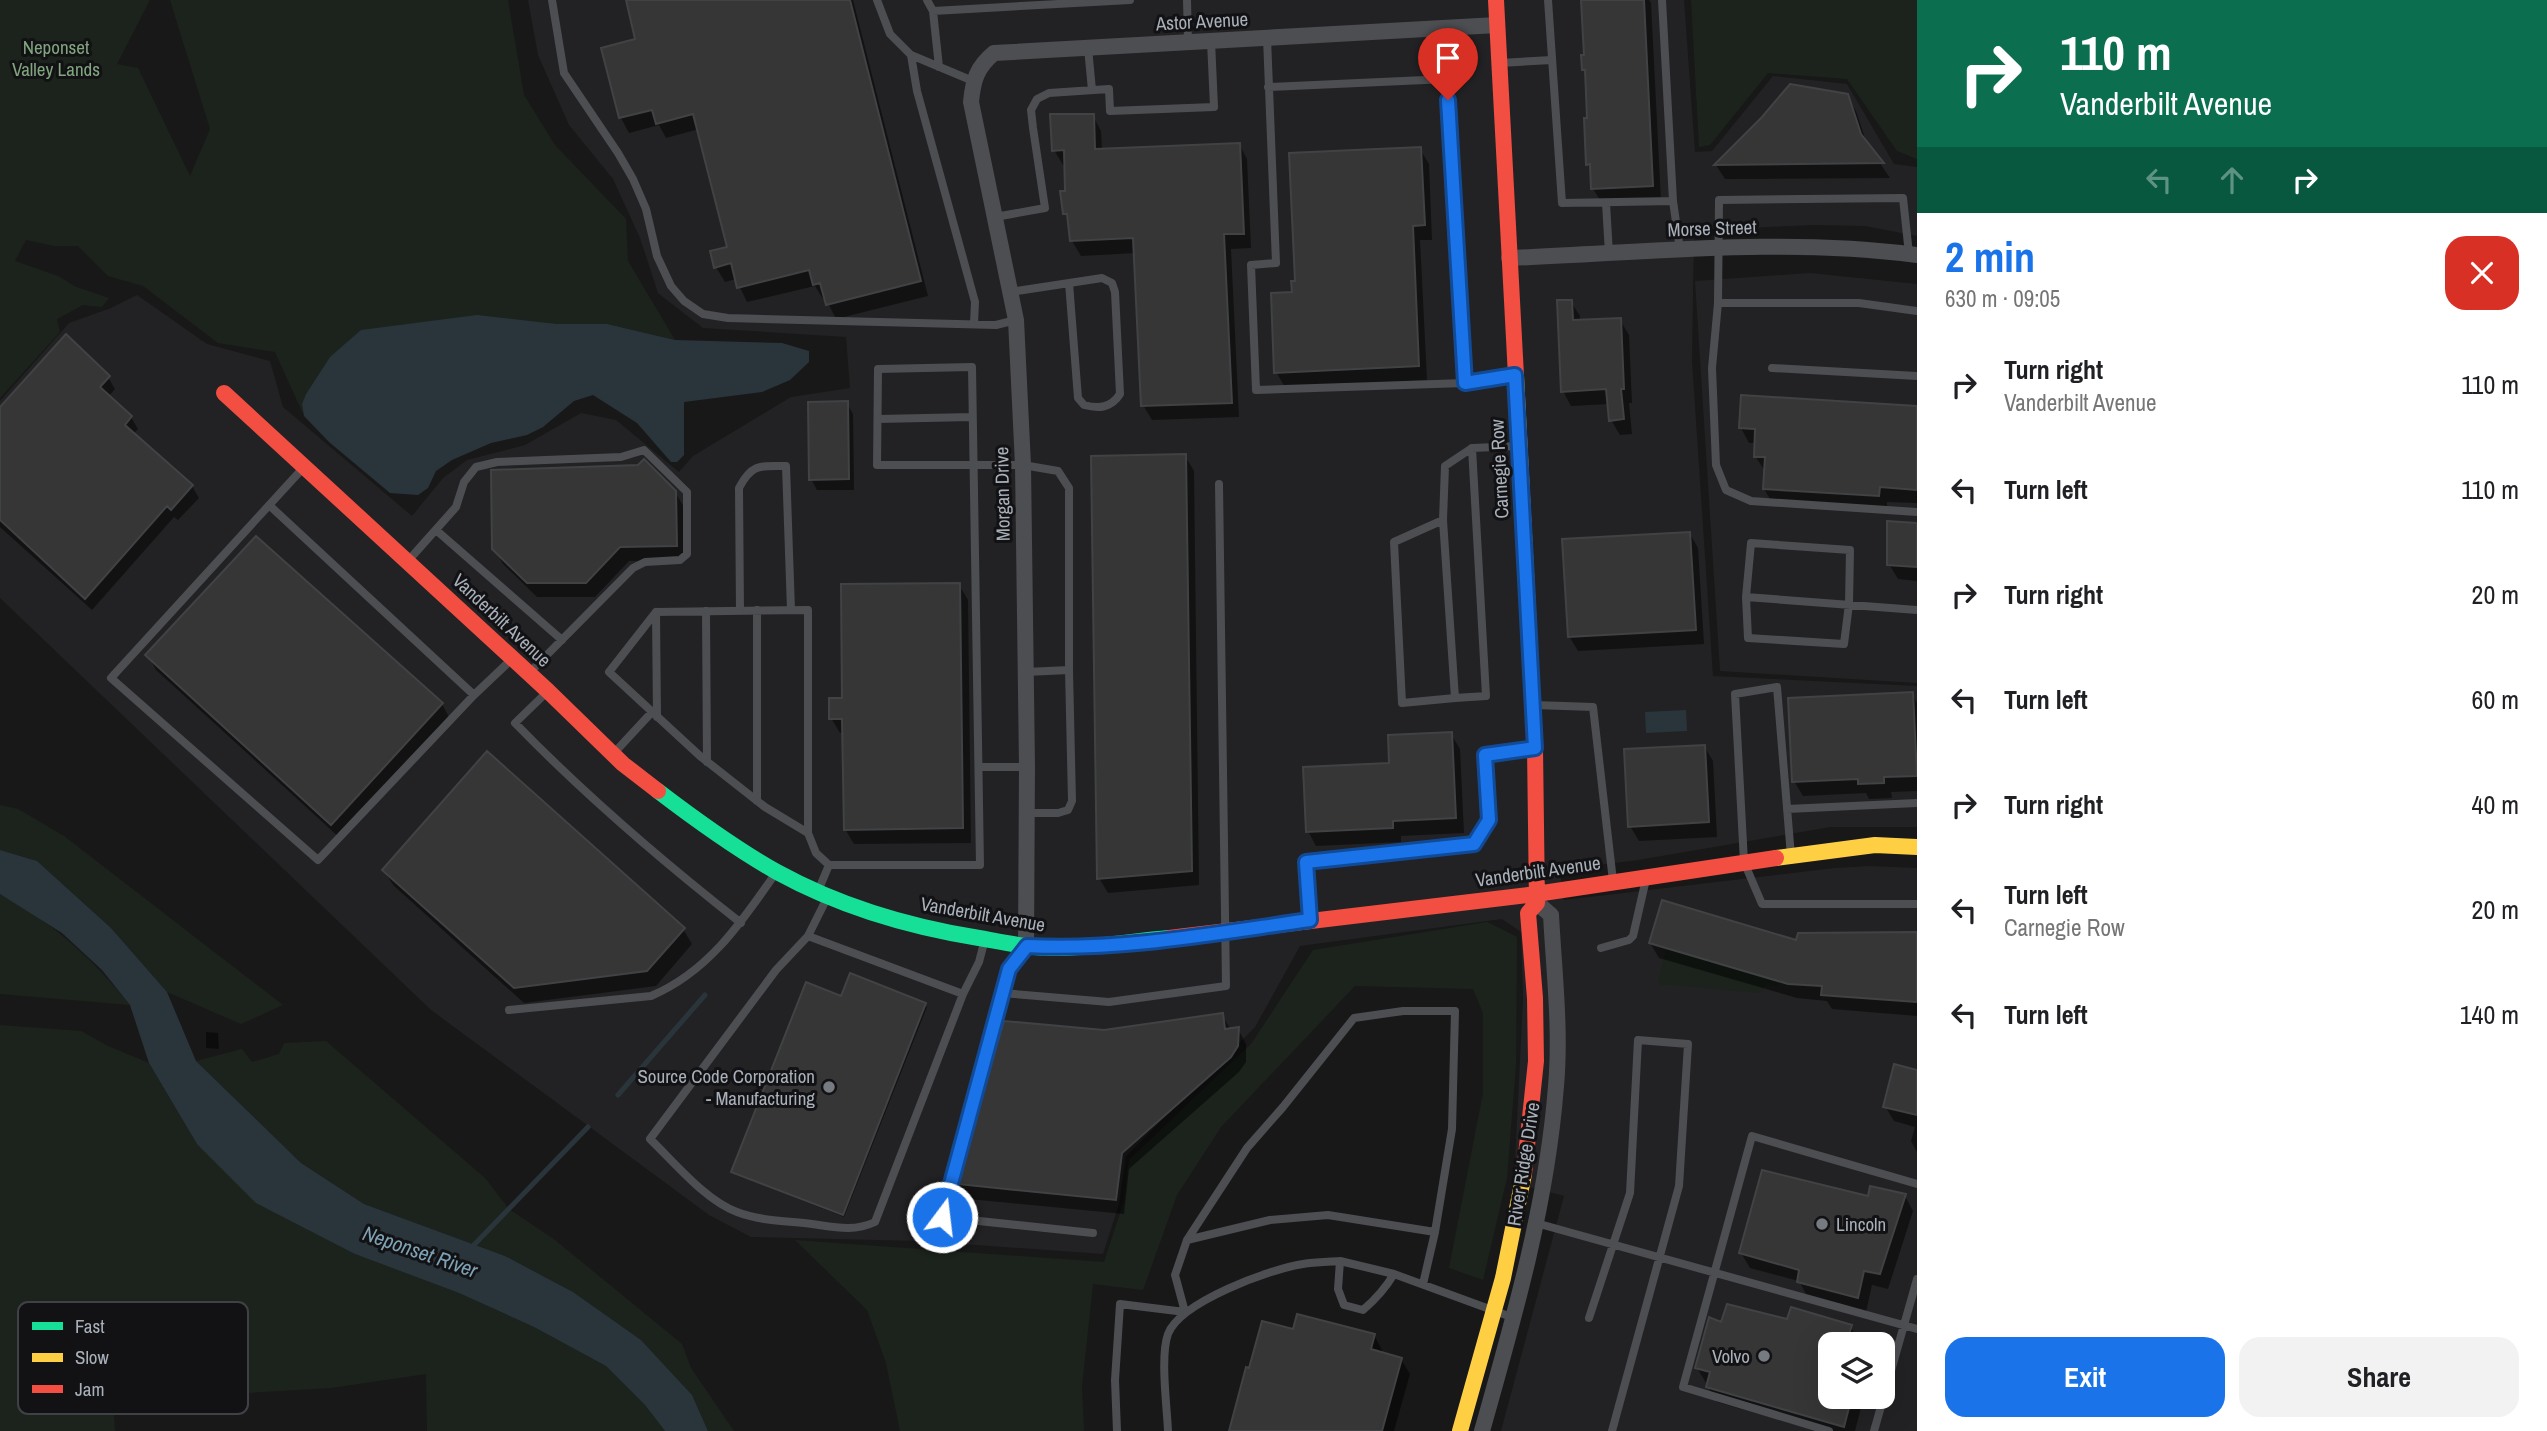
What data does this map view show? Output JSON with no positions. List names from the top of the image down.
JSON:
{
  "streets": {
    "street": [
      "Astor Avenue",
      "Morse Street",
      "Carnegie Row",
      "Morgan Drive",
      "Vanderbilt Avenue",
      "River Ridge Drive"
    ]
  },
  "crossings": [
    ["Astor Avenue", "Carnegie Row"],
    ["Astor Avenue", "Morgan Drive"],
    ["Morse Street", "Carnegie Row"],
    ["Carnegie Row", "Vanderbilt Avenue"],
    ["Carnegie Row", "River Ridge Drive"],
    ["Morgan Drive", "Vanderbilt Avenue"],
    ["Vanderbilt Avenue", "River Ridge Drive"]
  ],
  "water": ["Neponset River"],
  "parks": ["Neponset Valley Lands"],
  "places": ["Source Code Corporation - Manufacturing", "Lincoln", "Volvo"],
  "legend": ["Fast", "Slow", "Jam"],
  "page": {
    "turn": ["110 m", "Vanderbilt Avenue"],
    "heading": ["2 min", "630 m · 09:05"],
    "list": [
      {
        "name": "Turn right",
        "note": "Vanderbilt Avenue",
        "value": "110 m"
      },
      {
        "name": "Turn left",
        "value": "110 m"
      },
      {
        "name": "Turn right",
        "value": "20 m"
      },
      {
        "name": "Turn left",
        "value": "60 m"
      },
      {
        "name": "Turn right",
        "value": "40 m"
      },
      {
        "name": "Turn left",
        "note": "Carnegie Row",
        "value": "20 m"
      },
      {
        "name": "Turn left",
        "value": "140 m"
      }
    ],
    "buttons": ["Exit", "Share"]
  }
}
